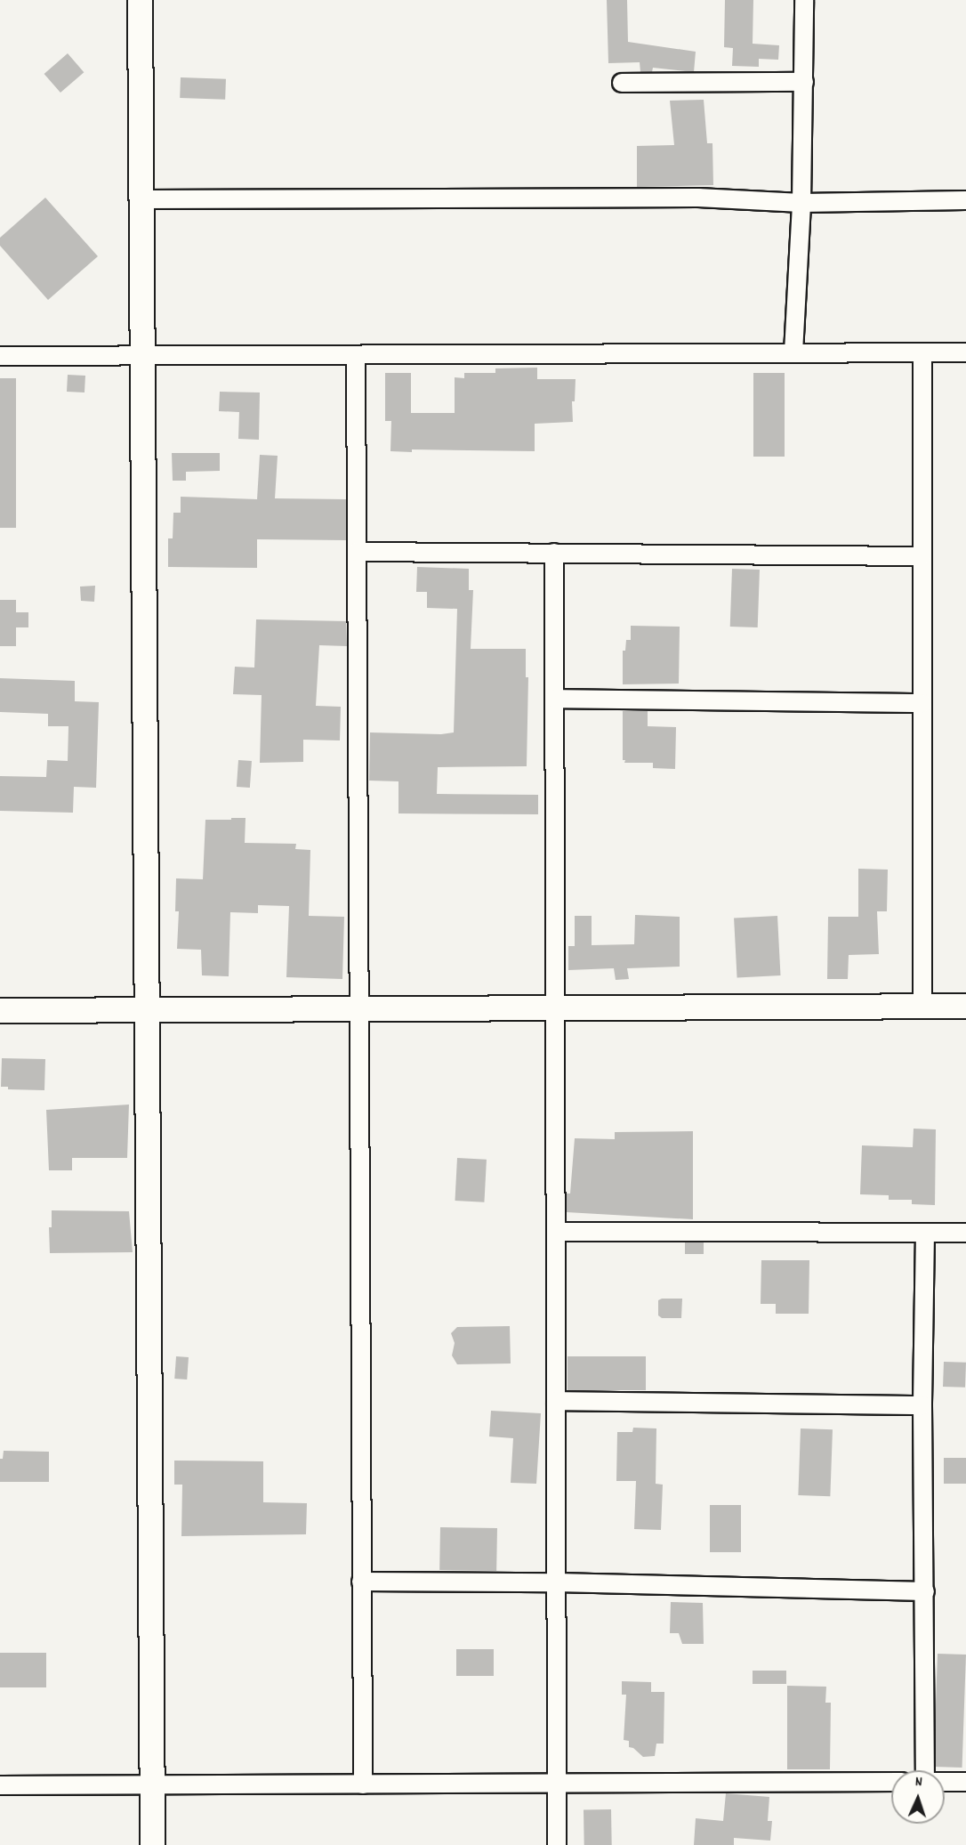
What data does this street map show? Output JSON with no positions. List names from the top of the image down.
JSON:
{
  "north": "top"
}
